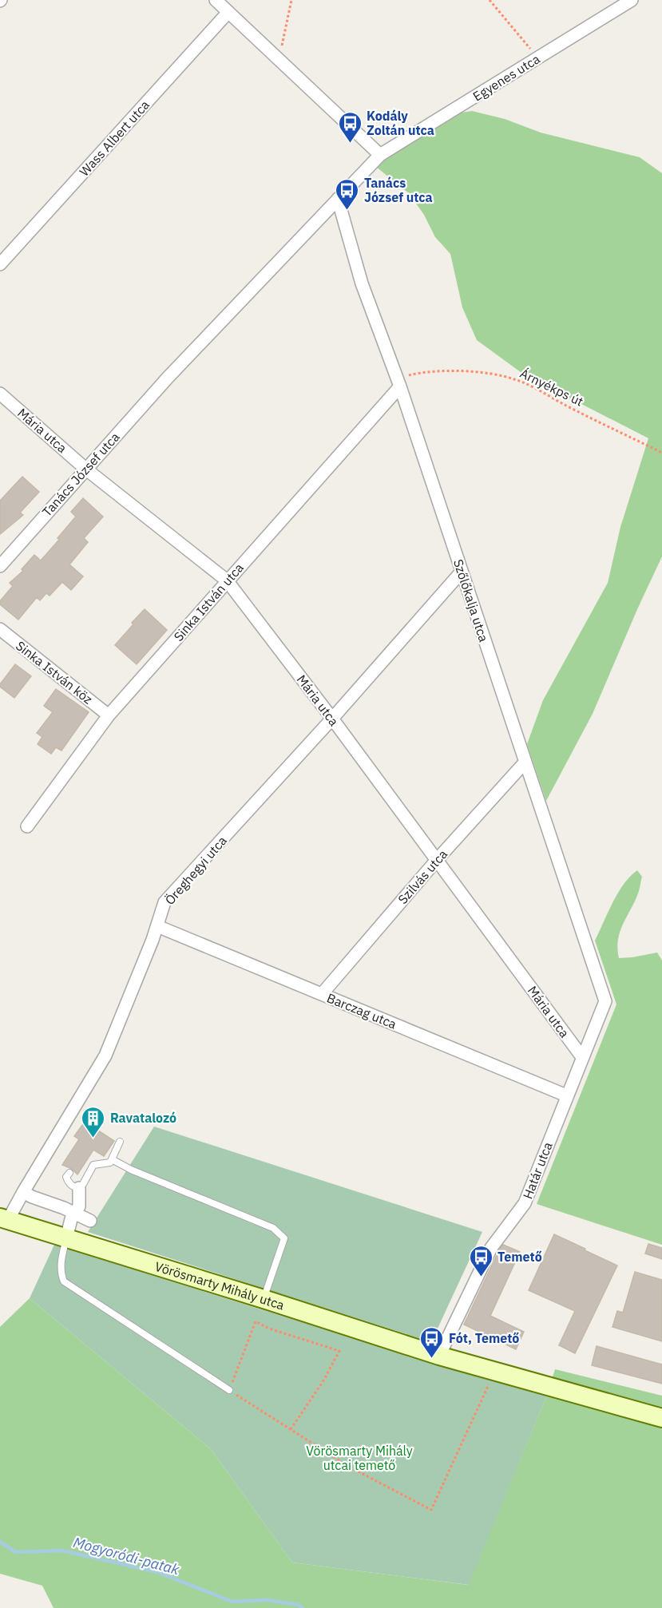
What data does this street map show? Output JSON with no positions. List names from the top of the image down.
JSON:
{
  "streets": {
    "main road": ["Vörösmarty Mihály utca"],
    "street": [
      "Egyenes utca",
      "Wass Albert utca",
      "Mária utca",
      "Tanács József utca",
      "Szőlőkalja utca",
      "Sinka István utca",
      "Sinka István köz",
      "Öreghegyi utca",
      "Szilvás utca",
      "Barczag utca",
      "Határ utca"
    ],
    "path": ["Árnyékps út"]
  },
  "crossings": [
    ["Egyenes utca", "Tanács József utca"],
    ["Árnyékps út", "Szőlőkalja utca"],
    ["Árnyékps út", "Sinka István utca"],
    ["Mária utca", "Tanács József utca"],
    ["Mária utca", "Sinka István utca"],
    ["Mária utca", "Öreghegyi utca"],
    ["Mária utca", "Szilvás utca"],
    ["Mária utca", "Határ utca"],
    ["Tanács József utca", "Szőlőkalja utca"],
    ["Szőlőkalja utca", "Sinka István utca"],
    ["Szőlőkalja utca", "Öreghegyi utca"],
    ["Szőlőkalja utca", "Szilvás utca"],
    ["Szőlőkalja utca", "Határ utca"],
    ["Sinka István utca", "Sinka István köz"],
    ["Öreghegyi utca", "Barczag utca"],
    ["Öreghegyi utca", "Vörösmarty Mihály utca"],
    ["Szilvás utca", "Barczag utca"],
    ["Barczag utca", "Határ utca"],
    ["Határ utca", "Vörösmarty Mihály utca"]
  ],
  "water": ["Mogyoródi-patak"],
  "parks": ["Vörösmarty Mihály utcai temető"],
  "places": {
    "bus stop": [
      "Kodály Zoltán utca",
      "Tanács József utca",
      "Temető",
      "Fót, Temető"
    ],
    "building": ["Ravatalozó"]
  }
}
